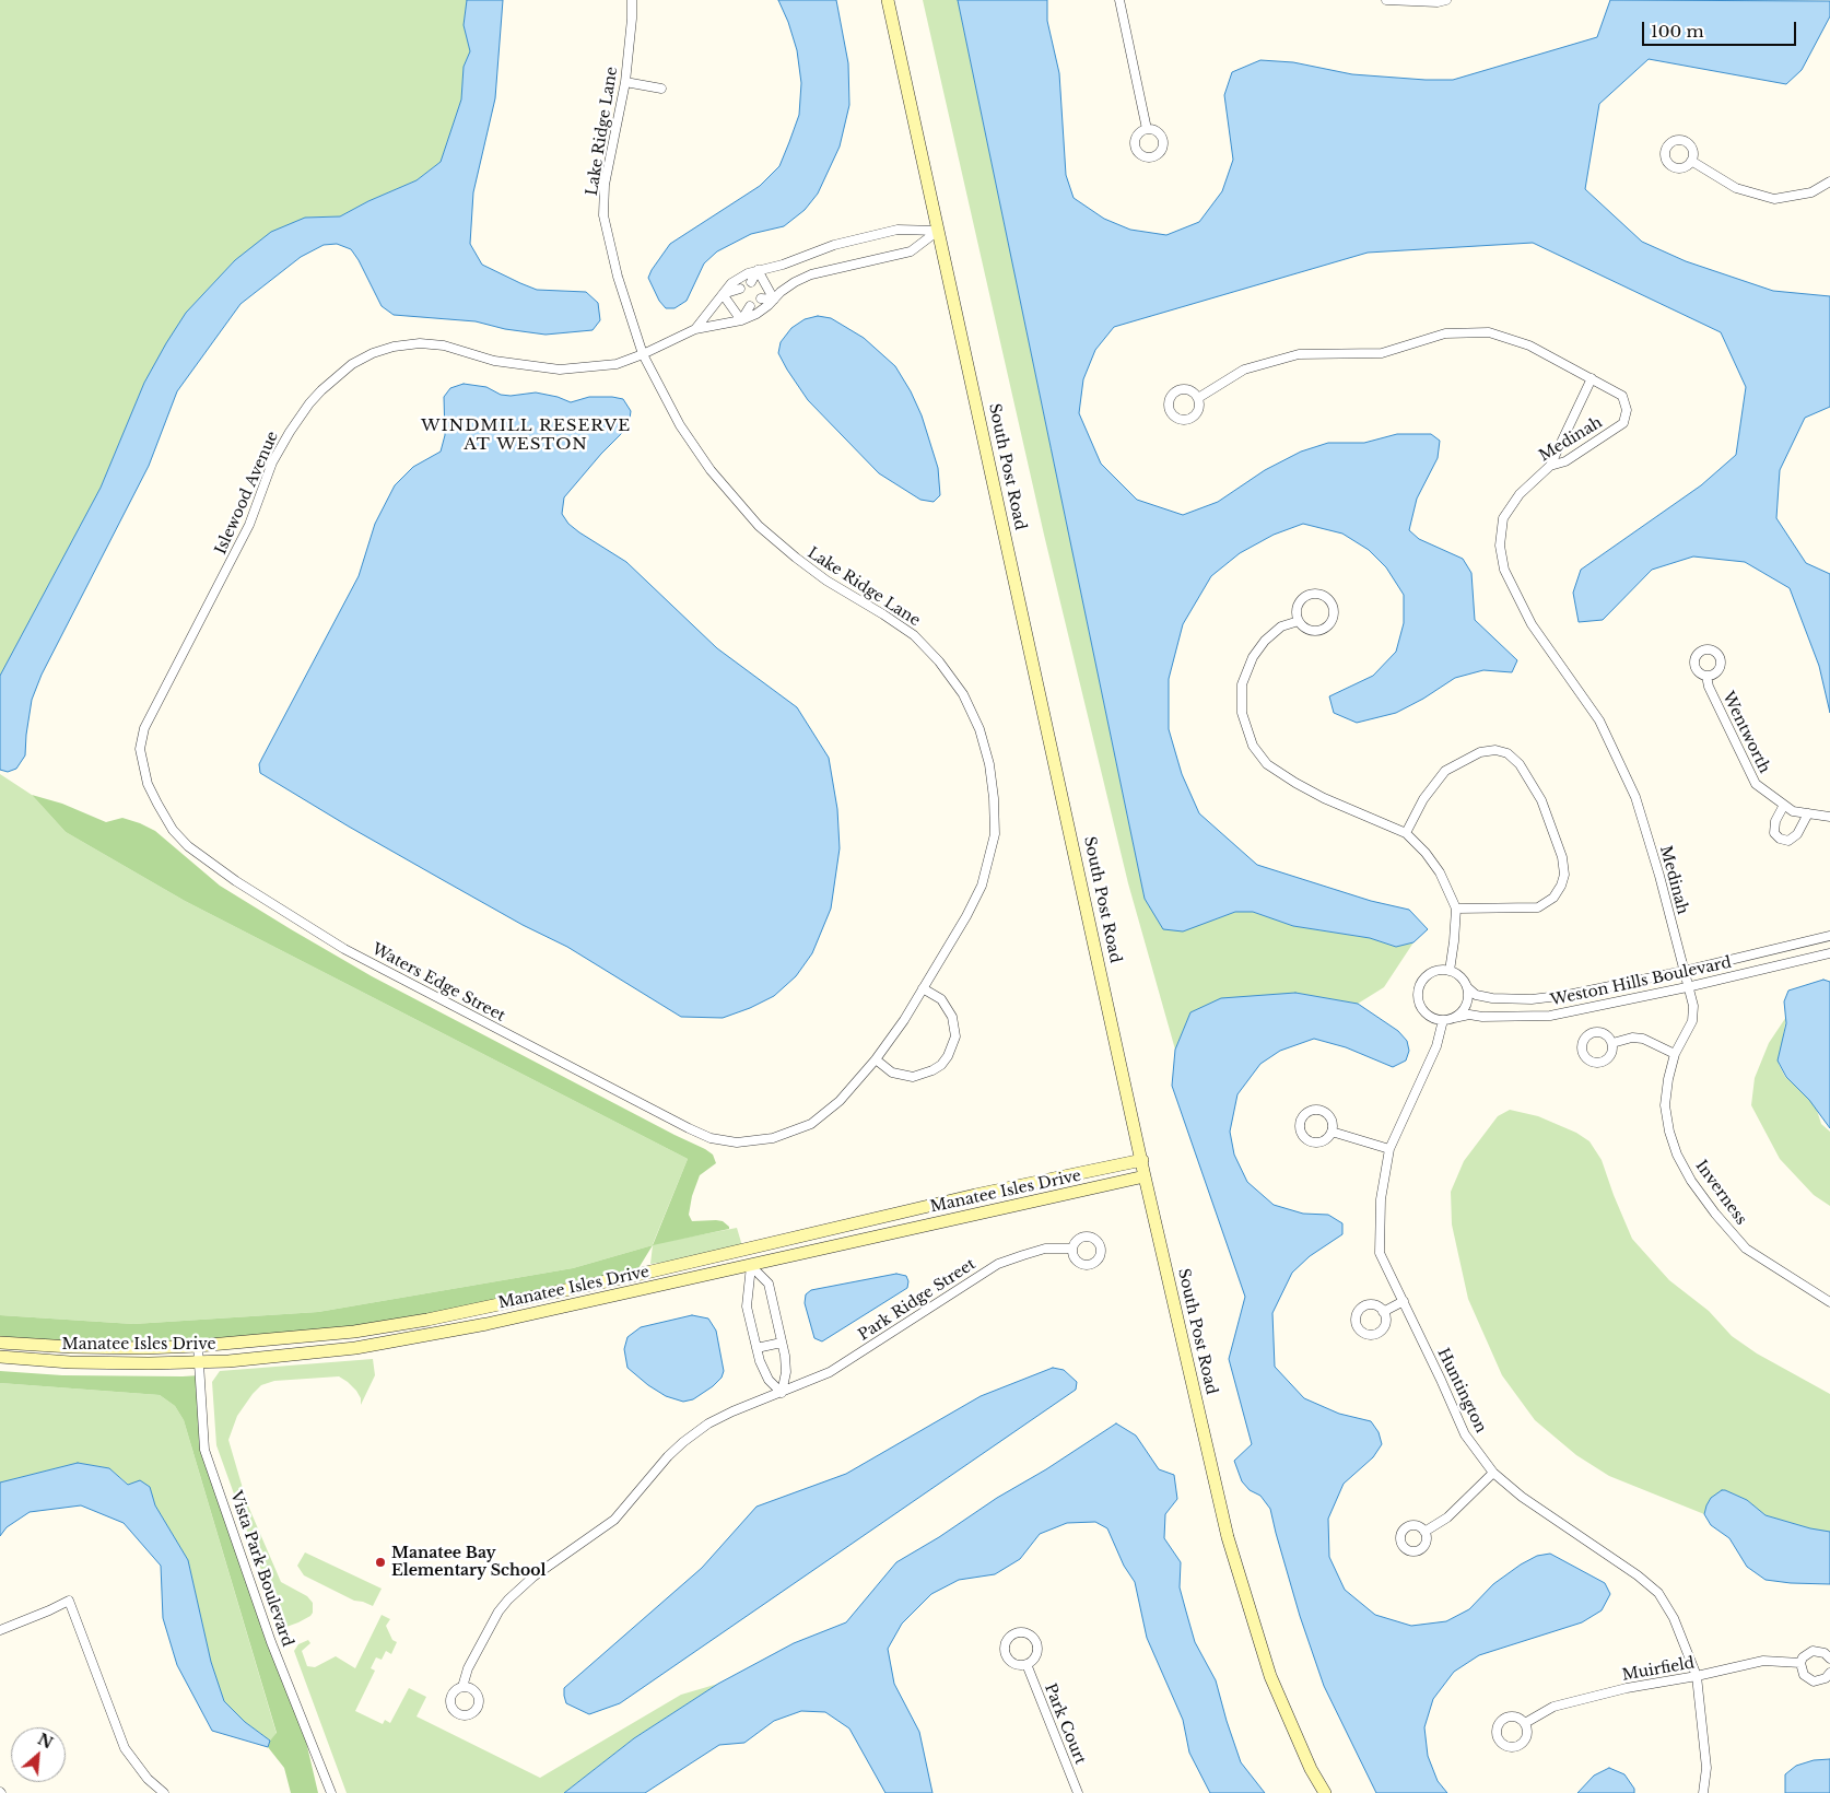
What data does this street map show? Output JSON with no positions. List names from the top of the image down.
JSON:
{
  "streets": {
    "street": [
      "Lake Ridge Lane",
      "Medinah",
      "South Post Road",
      "Islewood Avenue",
      "Wentworth",
      "Weston Hills Boulevard",
      "Waters Edge Street",
      "Manatee Isles Drive",
      "Inverness",
      "Park Ridge Street",
      "Huntington",
      "Vista Park Boulevard",
      "Muirfield",
      "Park Court"
    ]
  },
  "crossings": [
    ["Lake Ridge Lane", "Islewood Avenue"],
    ["Lake Ridge Lane", "Waters Edge Street"],
    ["Medinah", "Weston Hills Boulevard"],
    ["Medinah", "Inverness"],
    ["South Post Road", "Manatee Isles Drive"],
    ["Islewood Avenue", "Waters Edge Street"],
    ["Weston Hills Boulevard", "Inverness"],
    ["Weston Hills Boulevard", "Huntington"],
    ["Manatee Isles Drive", "Vista Park Boulevard"],
    ["Huntington", "Muirfield"]
  ],
  "districts": ["WINDMILL RESERVE AT WESTON"],
  "places": ["Manatee Bay Elementary School"],
  "scale_bar": "100 m",
  "north": "top right"
}
